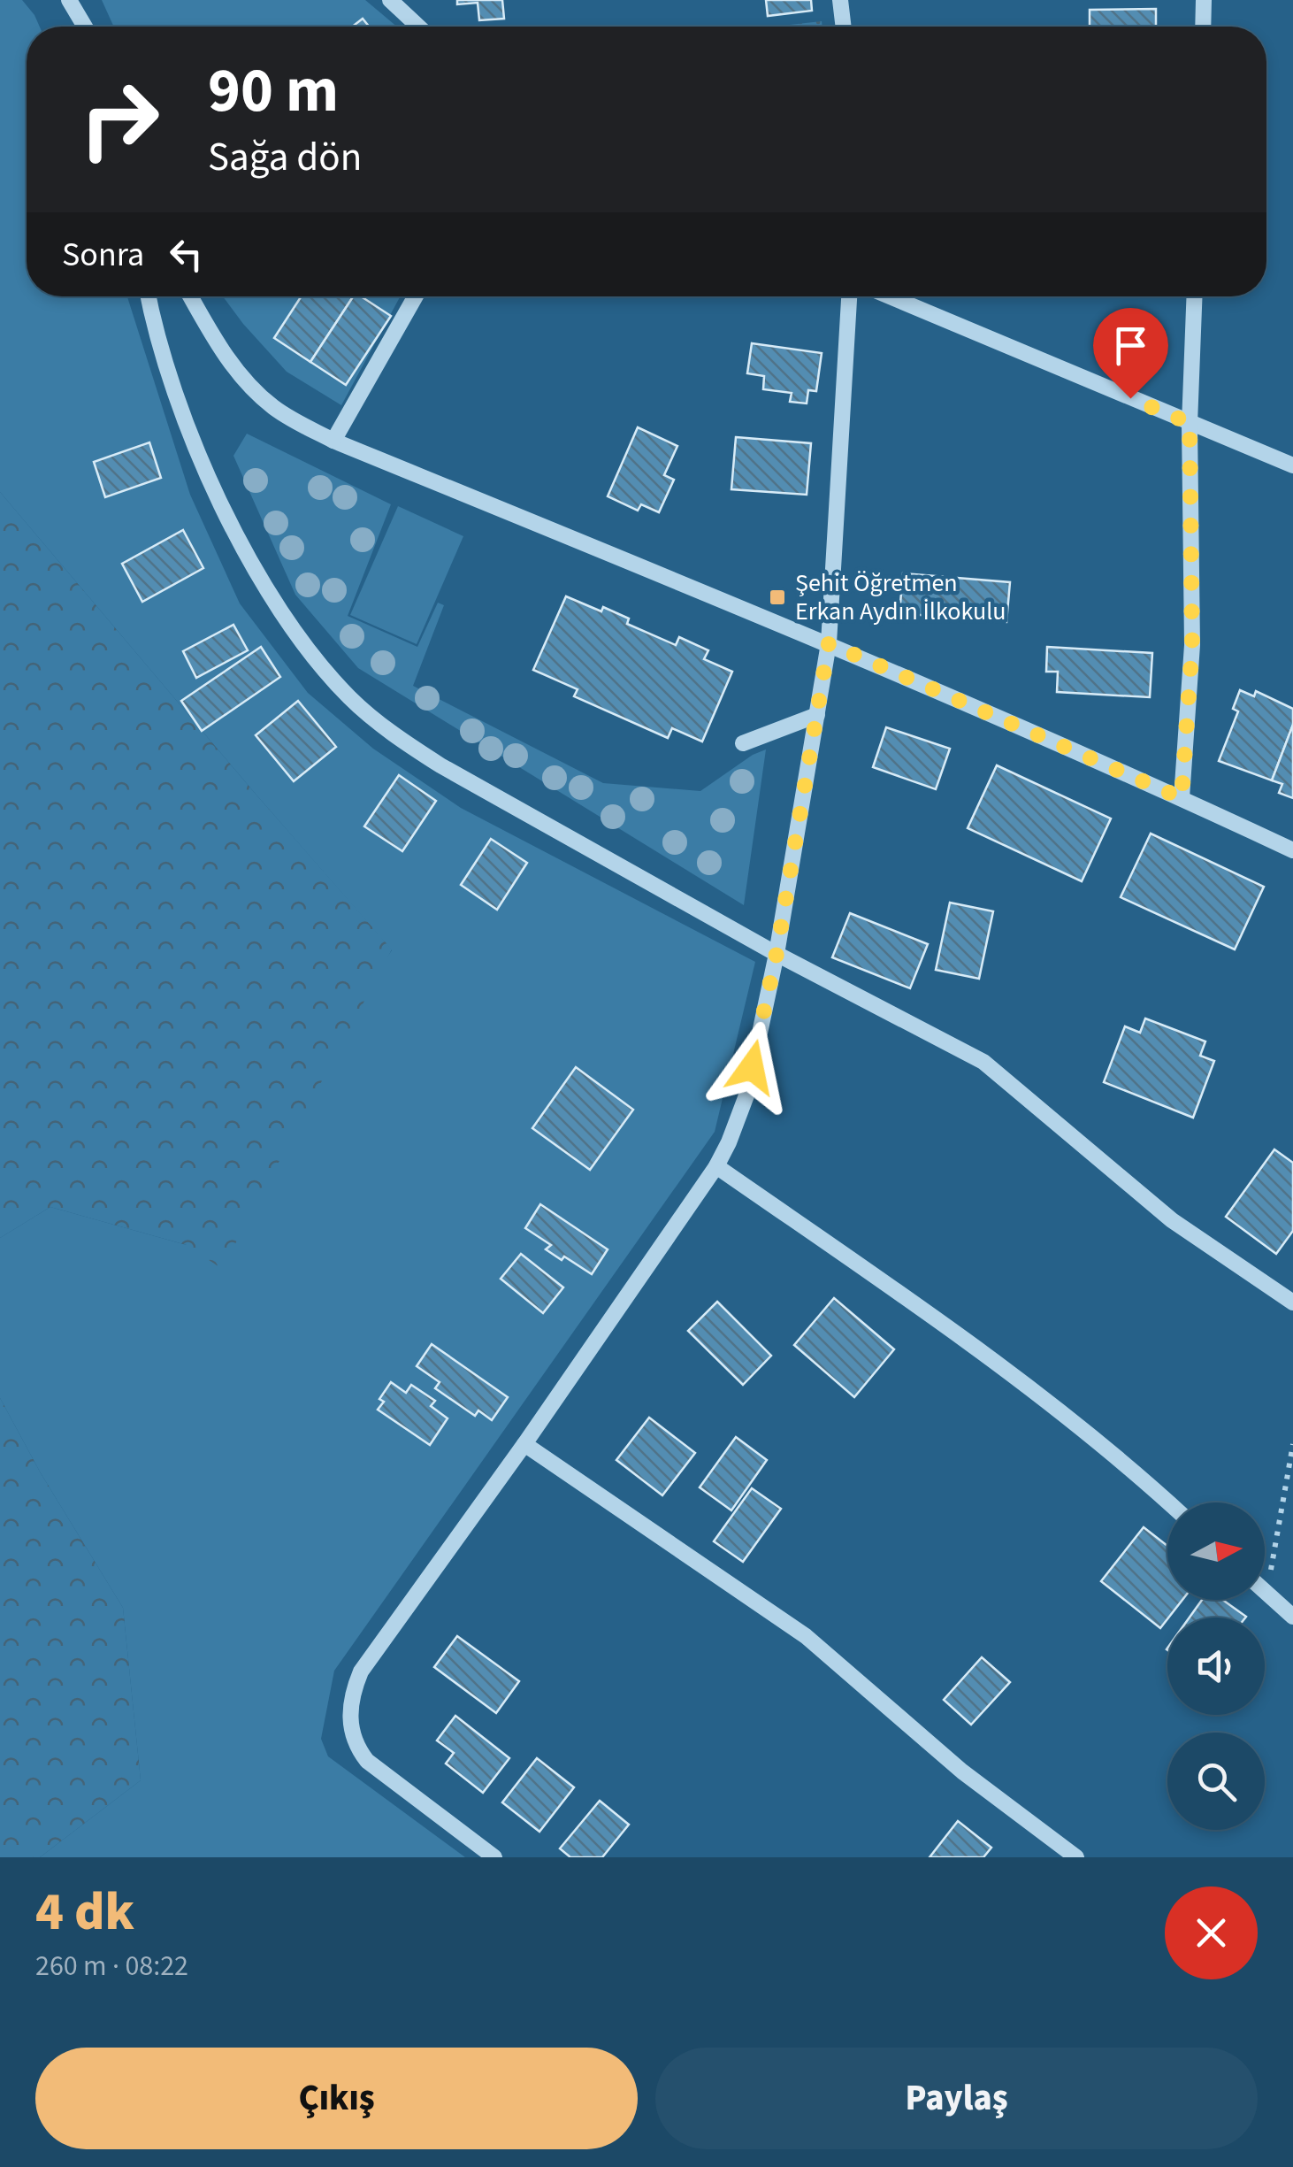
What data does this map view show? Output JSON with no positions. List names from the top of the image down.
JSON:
{
  "places": {
    "transit": ["Şehit Öğretmen Erkan Aydın İlkokulu"]
  },
  "north": "right",
  "page": {
    "turn": ["90 m", "Sağa dön"],
    "then": "Sonra",
    "heading": ["4 dk", "260 m · 08:22"],
    "buttons": ["Çıkış", "Paylaş"]
  }
}
